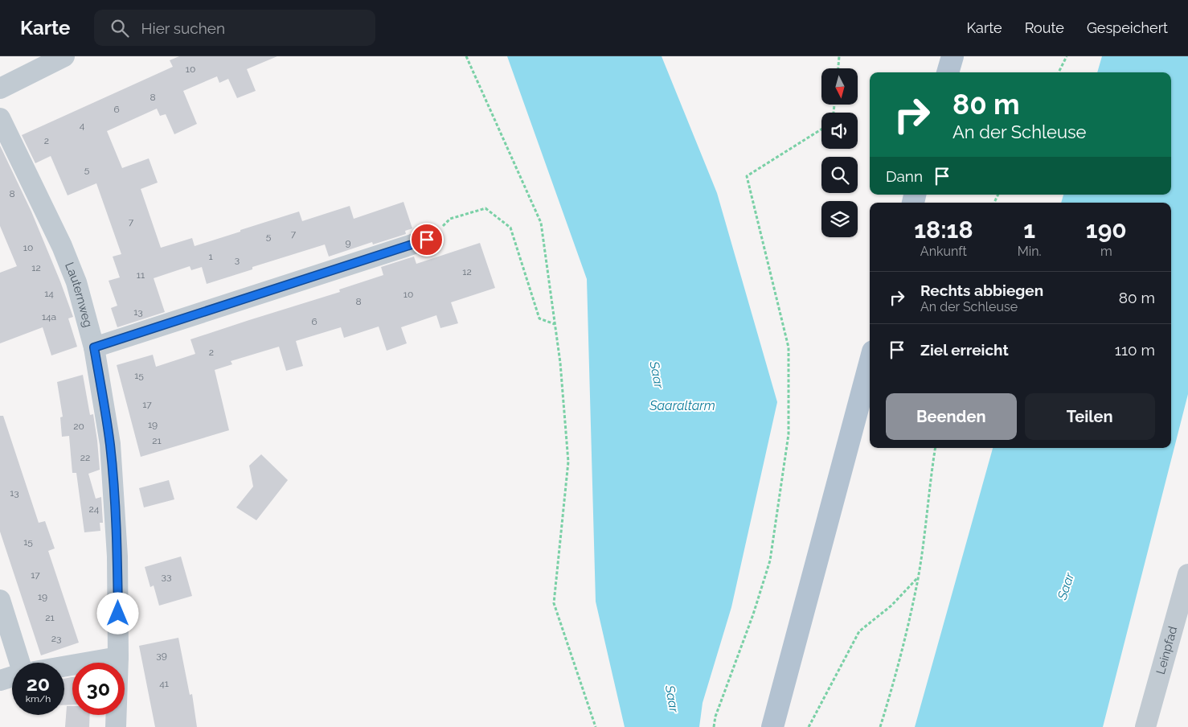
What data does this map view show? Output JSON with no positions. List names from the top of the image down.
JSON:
{
  "streets": {
    "street": ["Lauternweg", "Leinpfad"]
  },
  "water": ["Saar", "Saaraltarm"],
  "house_numbers": [
    "10",
    "8",
    "6",
    "4",
    "2",
    "5",
    "8",
    "7",
    "7",
    "5",
    "9",
    "10",
    "1",
    "3",
    "12",
    "12",
    "11",
    "14",
    "10",
    "8",
    "13",
    "14a",
    "6",
    "2",
    "15",
    "17",
    "19",
    "20",
    "21",
    "22",
    "13",
    "24",
    "15",
    "17",
    "33",
    "19",
    "21",
    "23",
    "39",
    "41"
  ],
  "north": "bottom",
  "page": {
    "header": "Karte",
    "search": "Hier suchen",
    "nav": ["Karte", "Route", "Gespeichert"],
    "turn": ["80 m", "An der Schleuse"],
    "then": "Dann",
    "eta": [
      "18:18",
      "Ankunft",
      "1",
      "Min.",
      "190",
      "m"
    ],
    "list": [
      {
        "name": "Rechts abbiegen",
        "note": "An der Schleuse",
        "value": "80 m"
      },
      {
        "name": "Ziel erreicht",
        "value": "110 m"
      }
    ],
    "buttons": ["Beenden", "Teilen"],
    "speed": "20 km/h",
    "limit": "30"
  }
}
